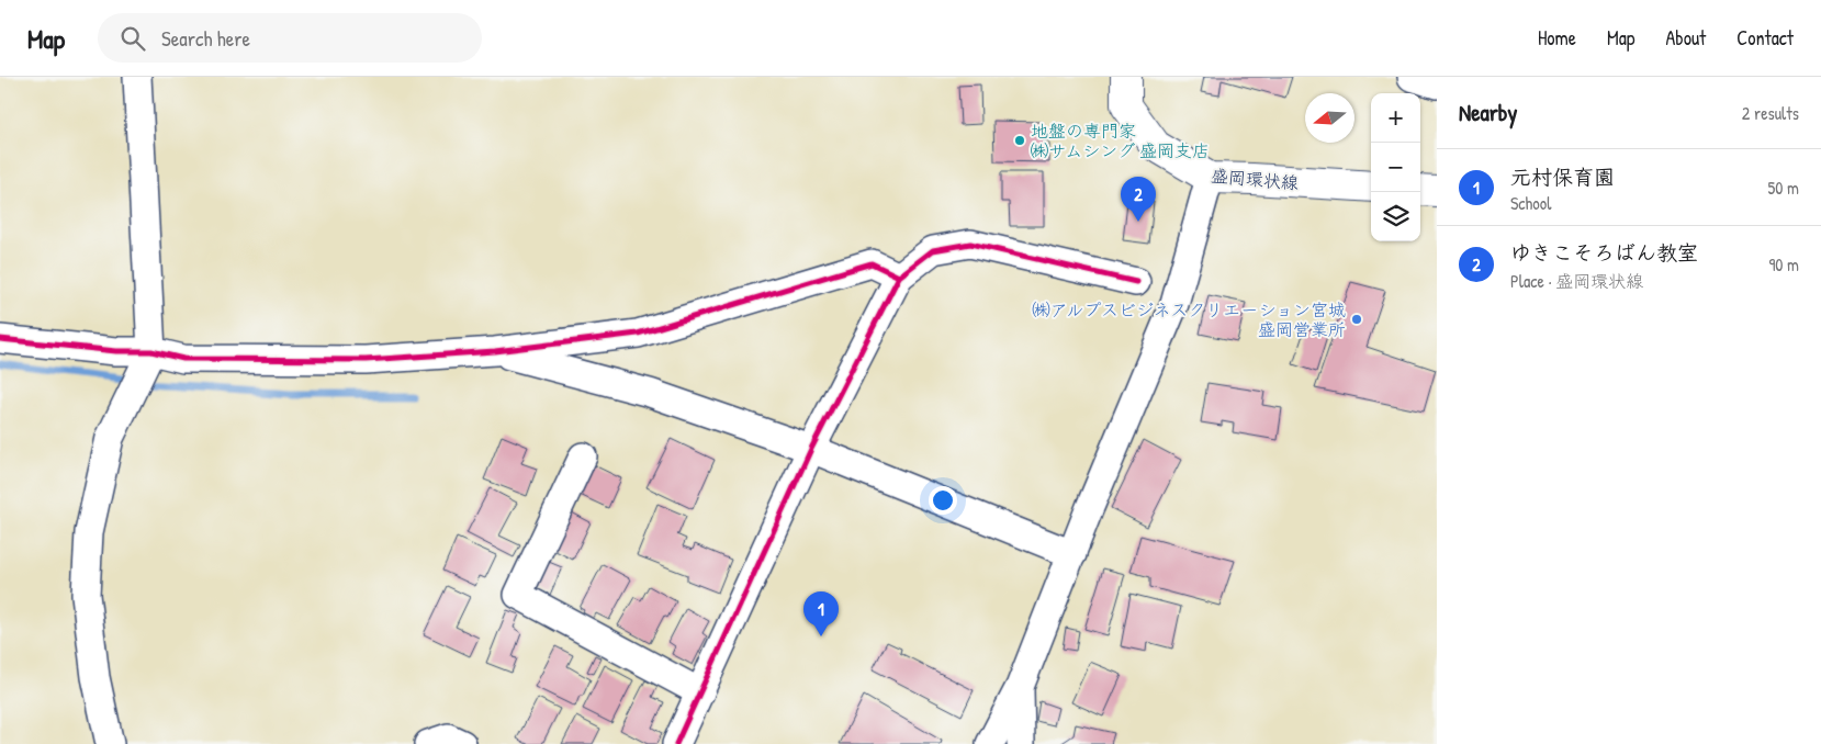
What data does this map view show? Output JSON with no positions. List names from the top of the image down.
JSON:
{
  "streets": {
    "main road": ["盛岡環状線"]
  },
  "places": ["地盤の専門家 ㈱サムシング 盛岡支店", "㈱アルプスビジネスクリエーション宮城 盛岡営業所"],
  "north": "left",
  "page": {
    "header": "Map",
    "search": "Search here",
    "nav": [
      "Home",
      "Map",
      "About",
      "Contact"
    ],
    "heading": ["Nearby", "2 results"],
    "map_buttons": ["+", "−"],
    "list": [
      {
        "mark": "1",
        "name": "元村保育園",
        "note": "School",
        "value": "50 m"
      },
      {
        "mark": "2",
        "name": "ゆきこそろばん教室",
        "note": "Place · 盛岡環状線",
        "value": "90 m"
      }
    ],
    "pins": ["2", "1"]
  }
}
